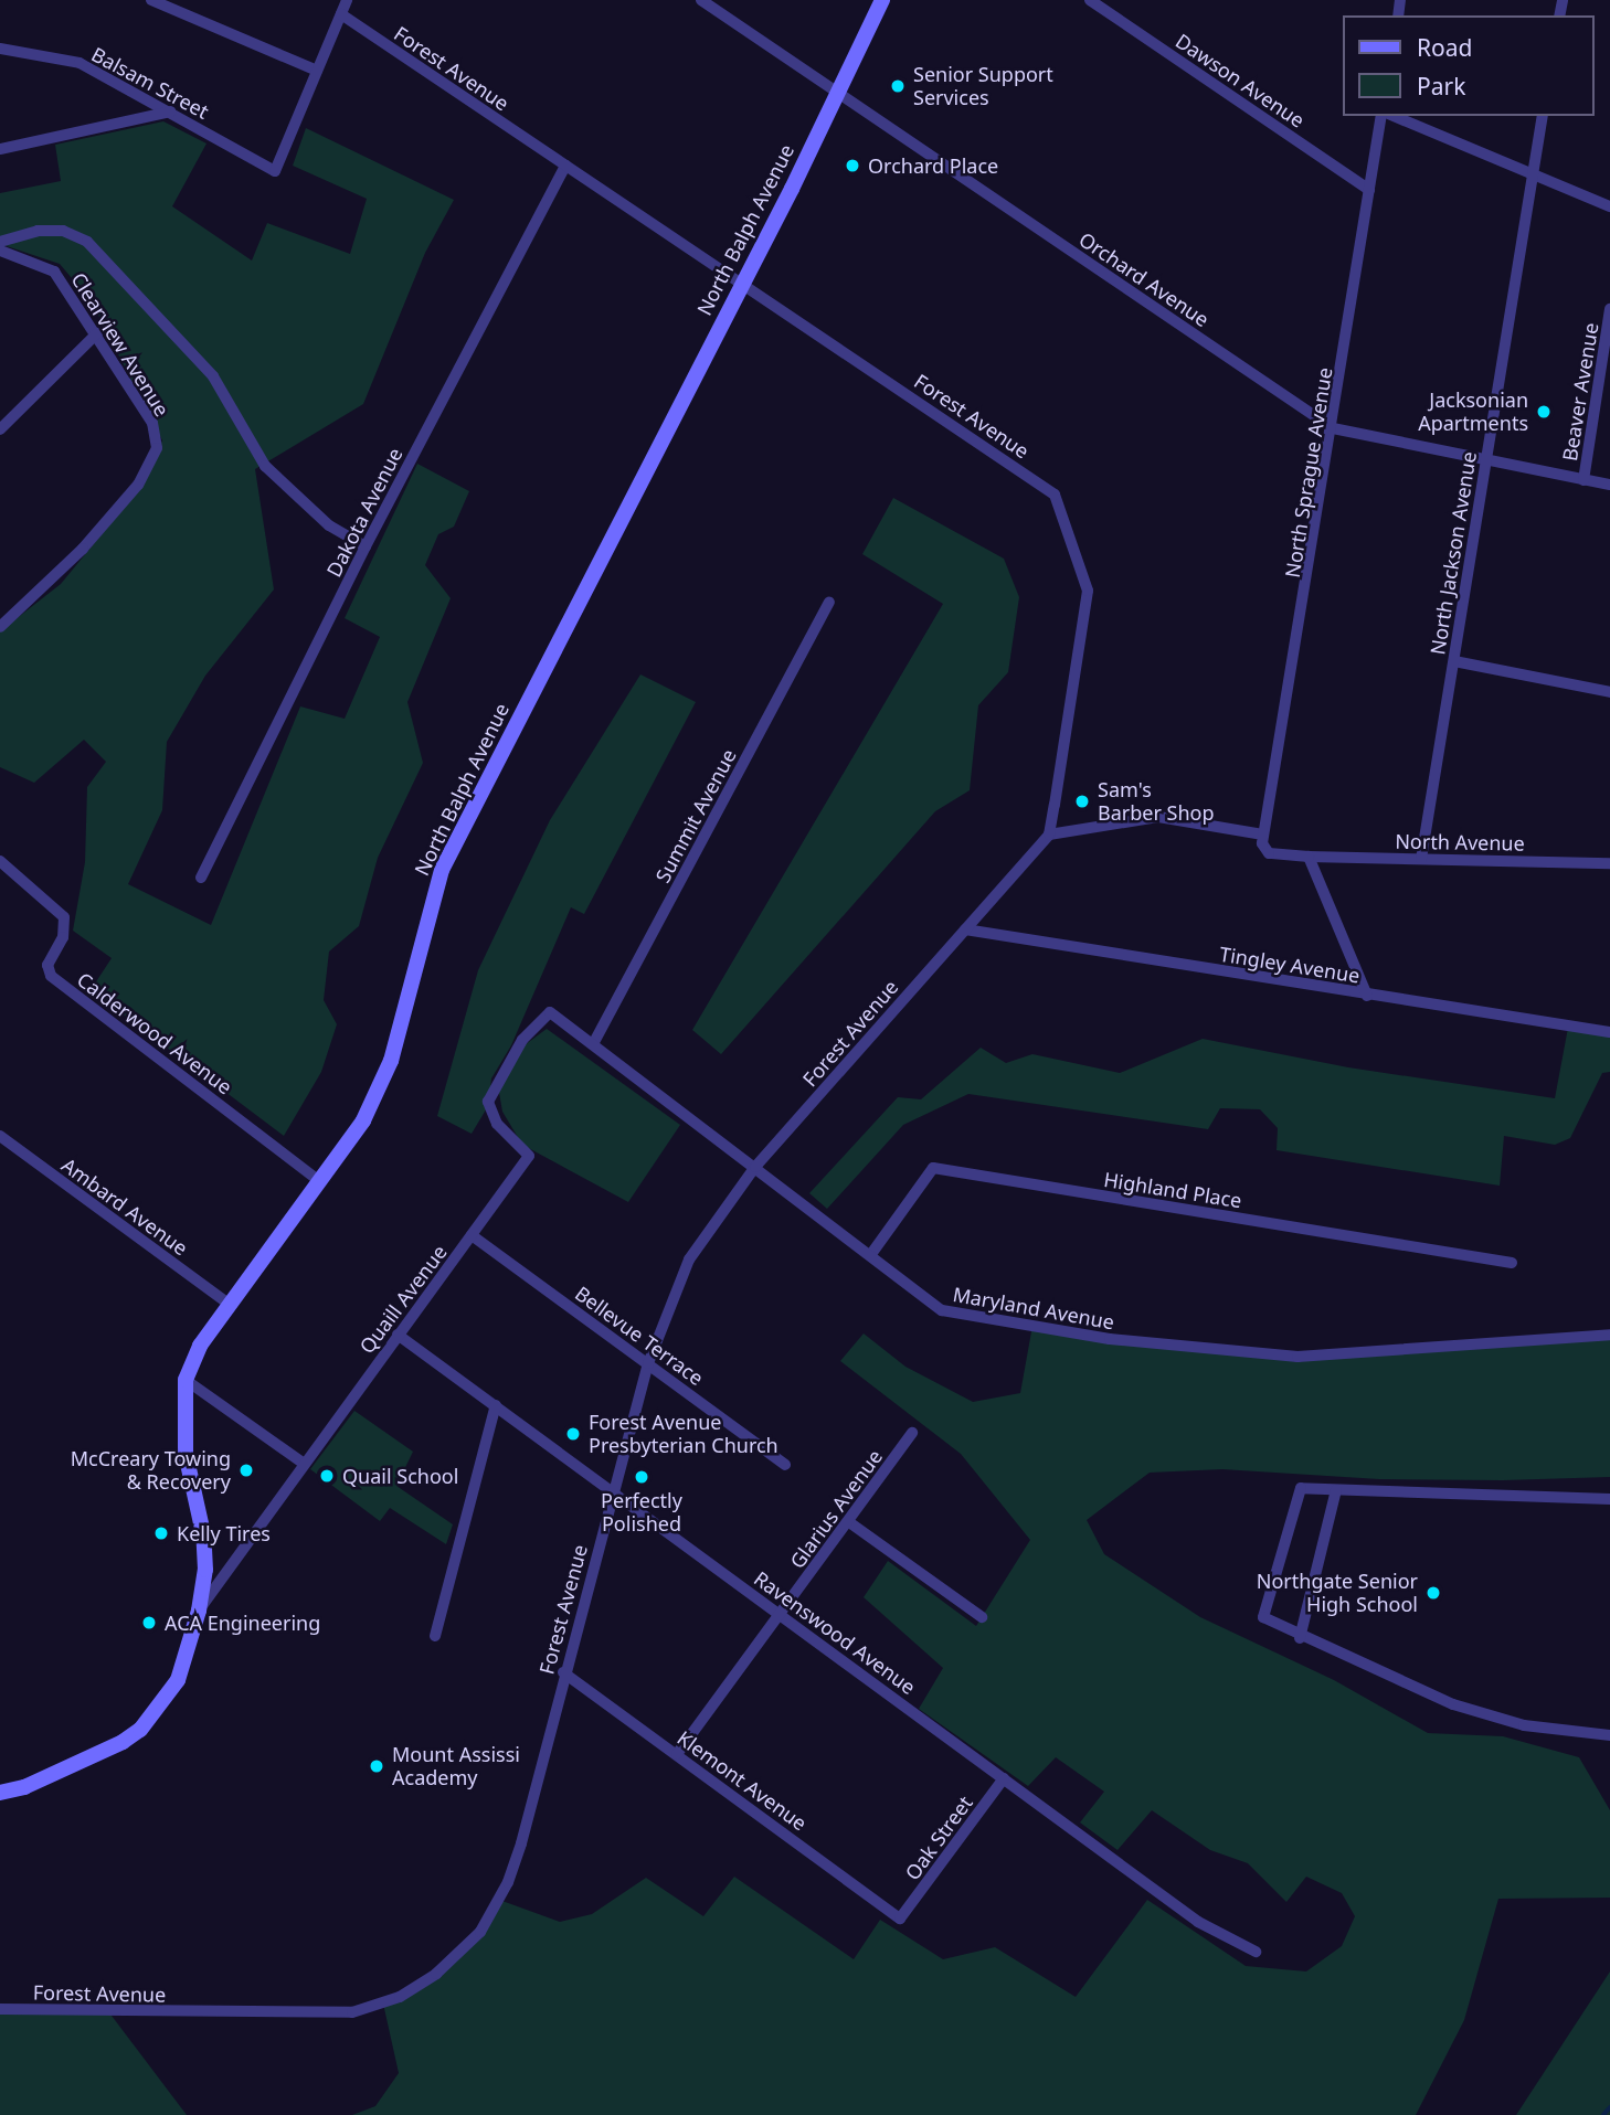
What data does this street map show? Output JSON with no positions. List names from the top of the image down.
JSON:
{
  "streets": {
    "street": [
      "Forest Avenue",
      "Dawson Avenue",
      "Balsam Street",
      "North Balph Avenue",
      "Orchard Avenue",
      "Clearview Avenue",
      "Beaver Avenue",
      "North Sprague Avenue",
      "Dakota Avenue",
      "North Jackson Avenue",
      "Summit Avenue",
      "North Avenue",
      "Tingley Avenue",
      "Calderwood Avenue",
      "Highland Place",
      "Ambard Avenue",
      "Quaill Avenue",
      "Maryland Avenue",
      "Bellevue Terrace",
      "Glarius Avenue",
      "Ravenswood Avenue",
      "Klemont Avenue",
      "Oak Street"
    ]
  },
  "crossings": [
    ["Forest Avenue", "North Balph Avenue"],
    ["Forest Avenue", "Dakota Avenue"],
    ["Forest Avenue", "Tingley Avenue"],
    ["Forest Avenue", "Maryland Avenue"],
    ["Forest Avenue", "Bellevue Terrace"],
    ["Forest Avenue", "Ravenswood Avenue"],
    ["Forest Avenue", "Klemont Avenue"],
    ["Dawson Avenue", "North Sprague Avenue"],
    ["North Balph Avenue", "Orchard Avenue"],
    ["North Balph Avenue", "Calderwood Avenue"],
    ["North Balph Avenue", "Ambard Avenue"],
    ["North Balph Avenue", "Quaill Avenue"],
    ["Orchard Avenue", "Beaver Avenue"],
    ["Orchard Avenue", "North Sprague Avenue"],
    ["Orchard Avenue", "North Jackson Avenue"],
    ["North Sprague Avenue", "North Avenue"],
    ["North Jackson Avenue", "North Avenue"],
    ["Summit Avenue", "Maryland Avenue"],
    ["Highland Place", "Maryland Avenue"],
    ["Quaill Avenue", "Maryland Avenue"],
    ["Quaill Avenue", "Bellevue Terrace"],
    ["Quaill Avenue", "Ravenswood Avenue"],
    ["Glarius Avenue", "Ravenswood Avenue"],
    ["Glarius Avenue", "Klemont Avenue"],
    ["Ravenswood Avenue", "Oak Street"],
    ["Klemont Avenue", "Oak Street"]
  ],
  "places": [
    "Senior Support Services",
    "Orchard Place",
    "Jacksonian Apartments",
    "Sam's Barber Shop",
    "Forest Avenue Presbyterian Church",
    "McCreary Towing & Recovery",
    "Quail School",
    "Perfectly Polished",
    "Kelly Tires",
    "Northgate Senior High School",
    "ACA Engineering",
    "Mount Assissi Academy"
  ],
  "legend": ["Road", "Park"]
}
